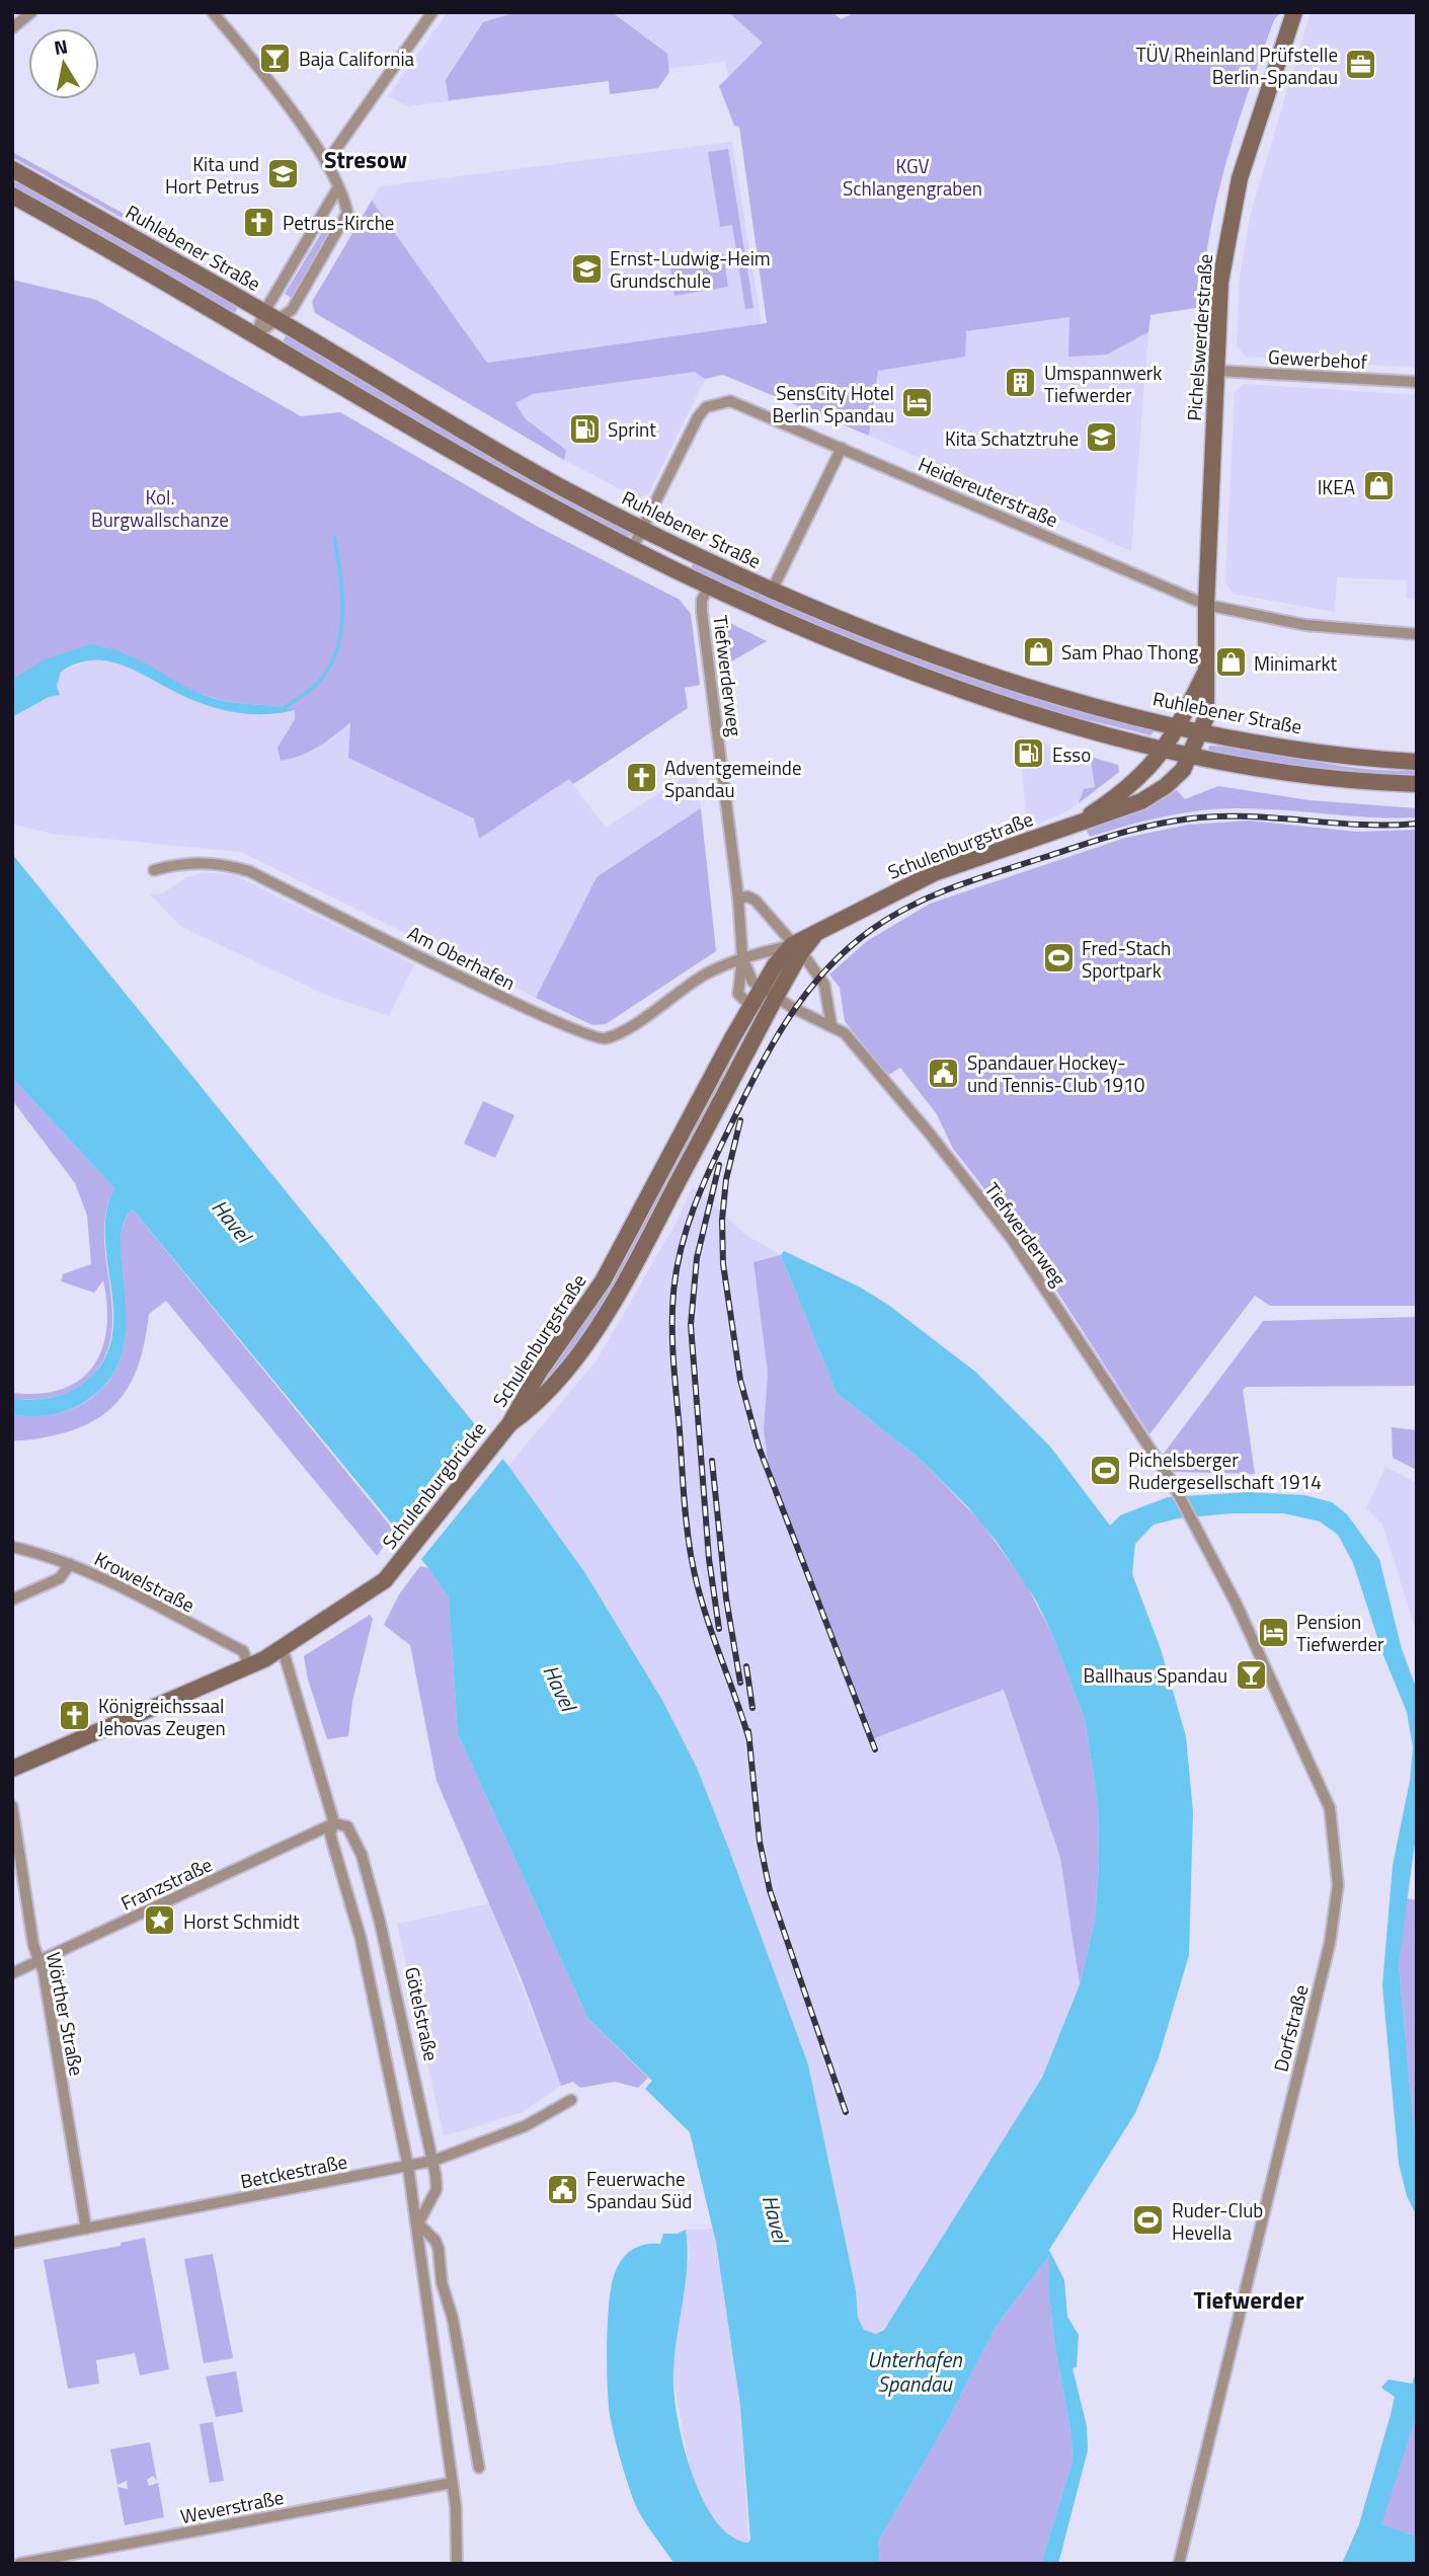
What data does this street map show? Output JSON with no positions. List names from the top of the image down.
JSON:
{
  "streets": {
    "street": [
      "Ruhlebener Straße",
      "Pichelswerderstraße",
      "Gewerbehof",
      "Heidereuterstraße",
      "Tiefwerderweg",
      "Schulenburgstraße",
      "Am Oberhafen",
      "Schulenburgbrücke",
      "Krowelstraße",
      "Franzstraße",
      "Wörther Straße",
      "Götelstraße",
      "Dorfstraße",
      "Betckestraße",
      "Weverstraße"
    ]
  },
  "crossings": [
    ["Ruhlebener Straße", "Pichelswerderstraße"],
    ["Ruhlebener Straße", "Heidereuterstraße"],
    ["Ruhlebener Straße", "Schulenburgstraße"],
    ["Pichelswerderstraße", "Gewerbehof"],
    ["Pichelswerderstraße", "Heidereuterstraße"],
    ["Pichelswerderstraße", "Schulenburgstraße"],
    ["Tiefwerderweg", "Schulenburgstraße"],
    ["Tiefwerderweg", "Am Oberhafen"],
    ["Tiefwerderweg", "Dorfstraße"],
    ["Schulenburgstraße", "Schulenburgbrücke"],
    ["Schulenburgbrücke", "Götelstraße"],
    ["Franzstraße", "Wörther Straße"],
    ["Franzstraße", "Götelstraße"],
    ["Wörther Straße", "Betckestraße"],
    ["Götelstraße", "Betckestraße"],
    ["Götelstraße", "Weverstraße"]
  ],
  "districts": ["Stresow", "Tiefwerder"],
  "water": ["Havel", "Unterhafen Spandau"],
  "parks": ["KGV Schlangengraben", "Kol. Burgwallschanze"],
  "places": {
    "bar": ["Baja California", "Ballhaus Spandau"],
    "office": ["TÜV Rheinland Prüfstelle Berlin-Spandau"],
    "school or university": ["Kita und Hort Petrus", "Ernst-Ludwig-Heim Grundschule", "Kita Schatztruhe"],
    "church": ["Petrus-Kirche", "Adventgemeinde Spandau", "Königreichssaal Jehovas Zeugen"],
    "building": ["Umspannwerk Tiefwerder"],
    "hotel": ["SensCity Hotel Berlin Spandau", "Pension Tiefwerder"],
    "fuel station": ["Sprint", "Esso"],
    "shop": ["IKEA", "Sam Phao Thong", "Minimarkt"],
    "sports": ["Fred-Stach Sportpark", "Pichelsberger Rudergesellschaft 1914", "Ruder-Club Hevella"],
    "public building": ["Spandauer Hockey- und Tennis-Club 1910", "Feuerwache Spandau Süd"],
    "place": ["Horst Schmidt"]
  },
  "north": "top"
}
